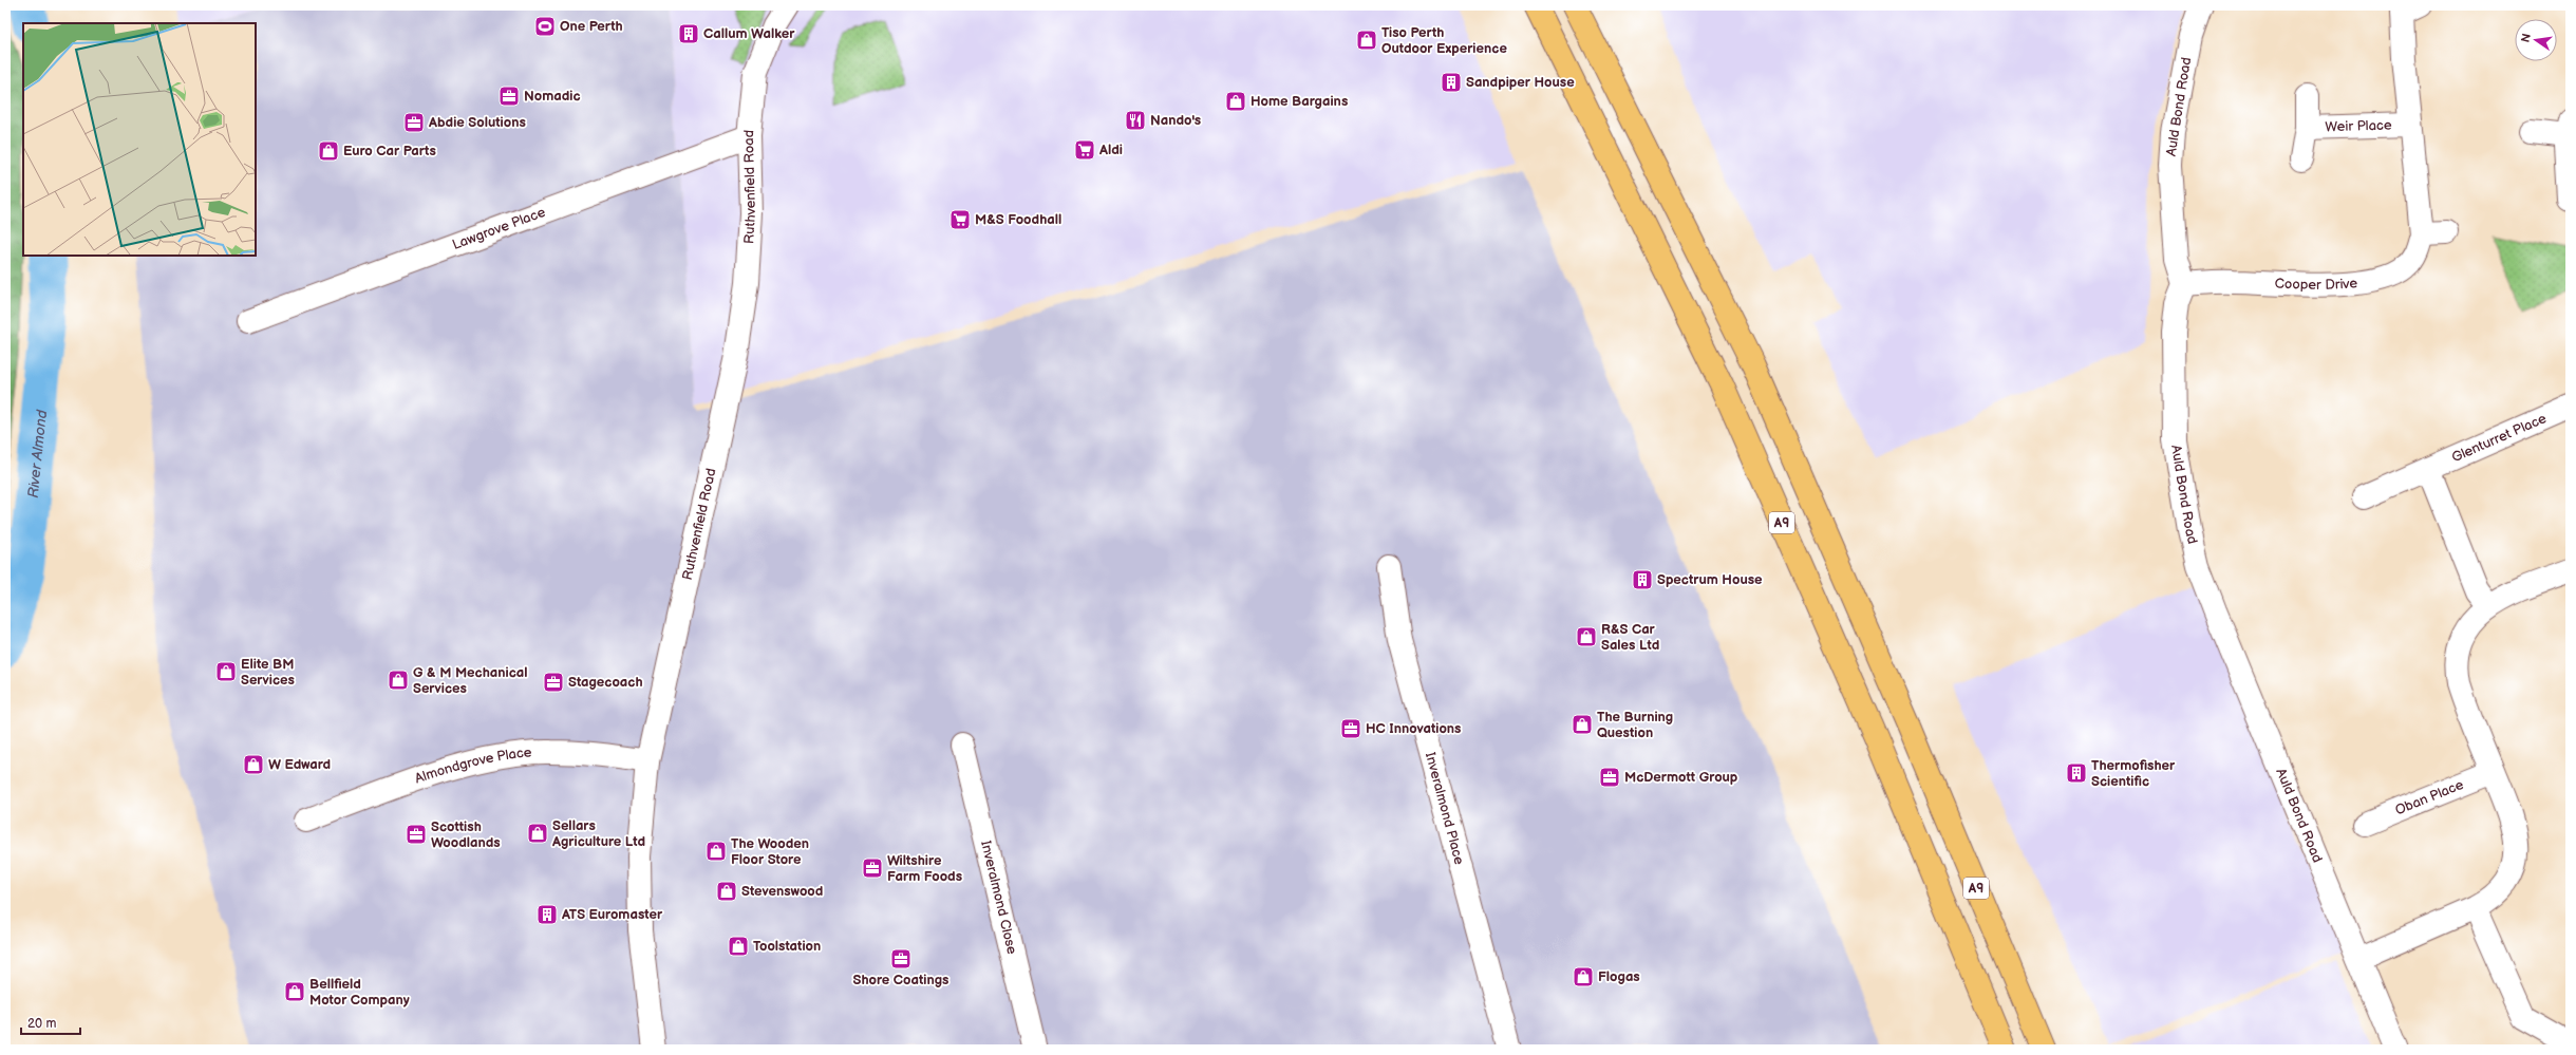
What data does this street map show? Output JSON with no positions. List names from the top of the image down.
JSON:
{
  "streets": {
    "highway": ["A9"],
    "street": [
      "Auld Bond Road",
      "Weir Place",
      "Ruthvenfield Road",
      "Lawgrove Place",
      "Cooper Drive",
      "Glenturret Place",
      "Almondgrove Place",
      "Oban Place",
      "Inveralmond Place",
      "Inveralmond Close"
    ]
  },
  "crossings": [
    ["Auld Bond Road", "Cooper Drive"],
    ["Weir Place", "Cooper Drive"],
    ["Ruthvenfield Road", "Lawgrove Place"],
    ["Ruthvenfield Road", "Almondgrove Place"]
  ],
  "water": ["River Almond"],
  "places": {
    "sports": ["One Perth"],
    "building": [
      "Callum Walker",
      "Sandpiper House",
      "Spectrum House",
      "Thermofisher Scientific",
      "ATS Euromaster"
    ],
    "shop": [
      "Tiso Perth Outdoor Experience",
      "Home Bargains",
      "Euro Car Parts",
      "R&S Car Sales Ltd",
      "Elite BM Services",
      "G & M Mechanical Services",
      "The Burning Question",
      "W Edward",
      "Sellars Agriculture Ltd",
      "The Wooden Floor Store",
      "Stevenswood",
      "Toolstation",
      "Flogas",
      "Bellfield Motor Company"
    ],
    "office": [
      "Nomadic",
      "Abdie Solutions",
      "Stagecoach",
      "HC Innovations",
      "McDermott Group",
      "Scottish Woodlands",
      "Wiltshire Farm Foods",
      "Shore Coatings"
    ],
    "restaurant": ["Nando's"],
    "supermarket": ["Aldi", "M&S Foodhall"]
  },
  "scale_bar": "20 m",
  "north": "left"
}
